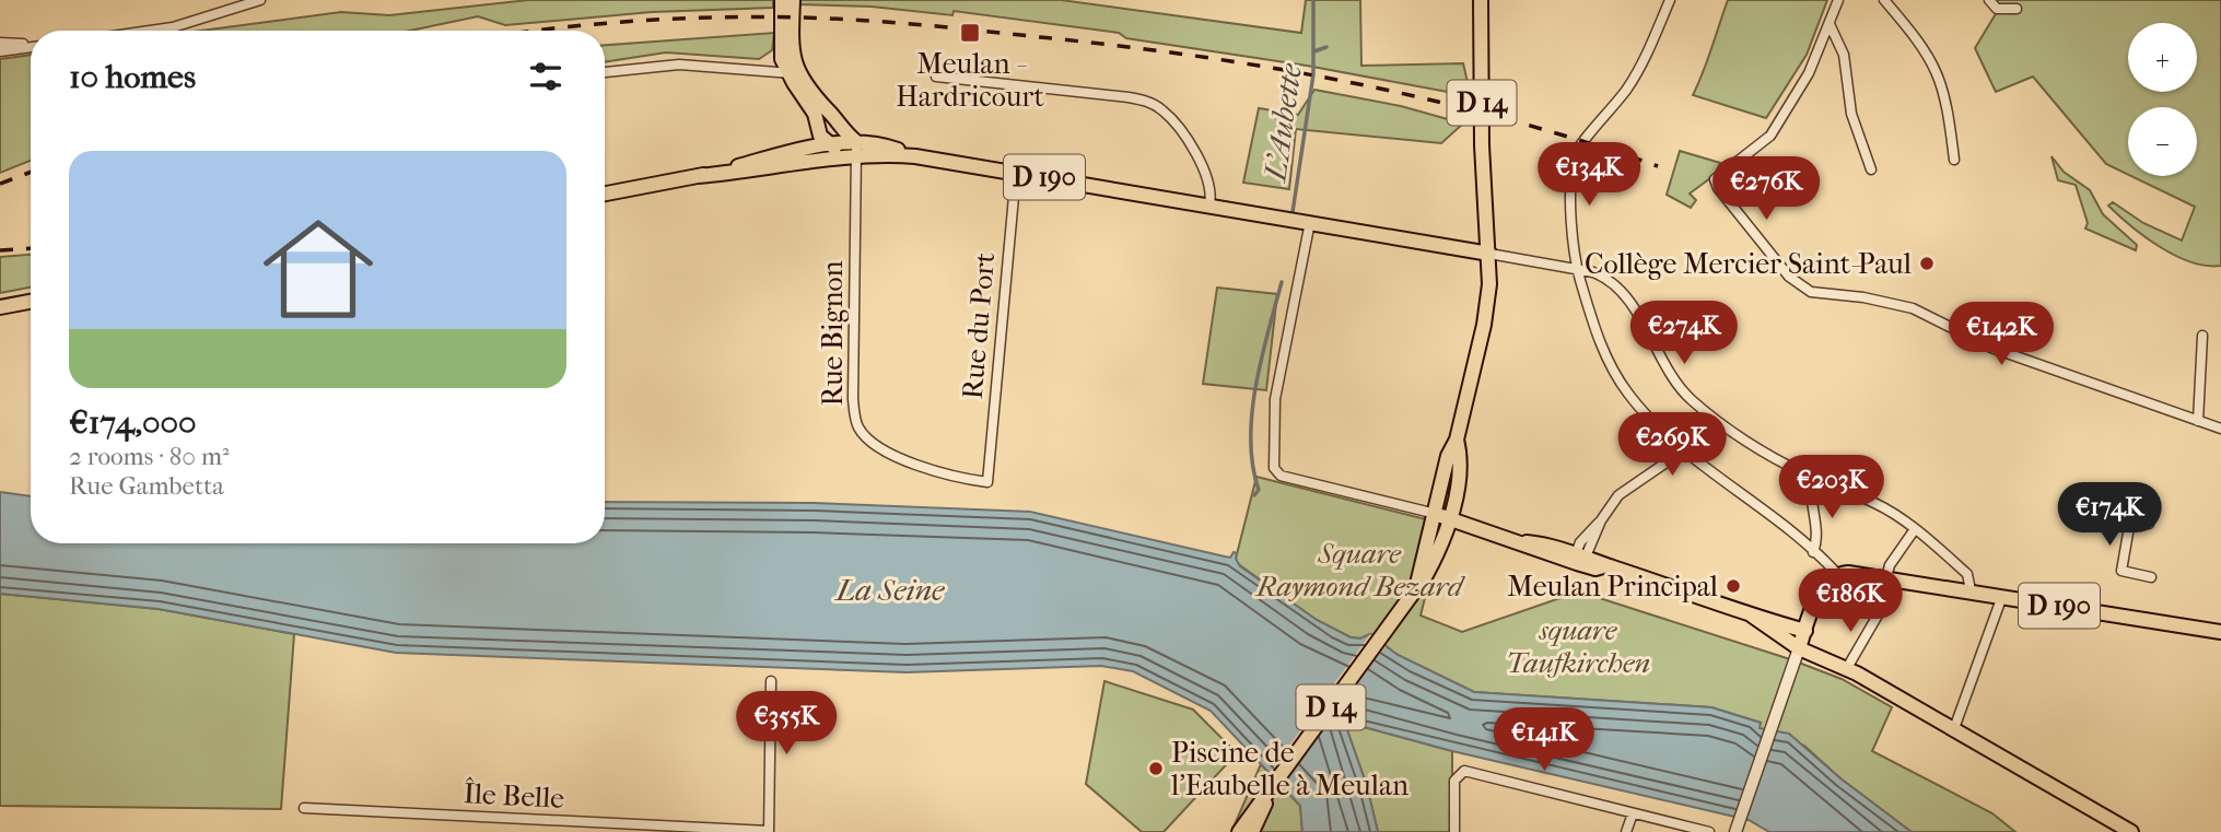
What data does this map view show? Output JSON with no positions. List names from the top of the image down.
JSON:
{
  "streets": {
    "main road": ["D 14", "D 190"],
    "street": ["Rue du Port", "Rue Bignon", "Île Belle"]
  },
  "crossings": [
    ["D 14", "D 190"],
    ["D 190", "Rue du Port"],
    ["D 190", "Rue Bignon"],
    ["Rue du Port", "Rue Bignon"]
  ],
  "water": ["L'Aubette", "La Seine"],
  "parks": ["Square Raymond Bezard", "square Taufkirchen"],
  "places": {
    "transit": ["Meulan - Hardricourt"],
    "other": ["Collège Mercier Saint-Paul", "Meulan Principal", "Piscine de l'Eaubelle à Meulan"]
  },
  "page": {
    "map_buttons": ["+", "−"],
    "heading": "10 homes",
    "list": [
      {
        "name": "€174,000",
        "note": "2 rooms · 80 m² · Rue Gambetta"
      }
    ],
    "price": [
      "€134K",
      "€276K",
      "€274K",
      "€142K",
      "€269K",
      "€203K",
      "€174K",
      "€186K",
      "€355K",
      "€141K"
    ]
  }
}
